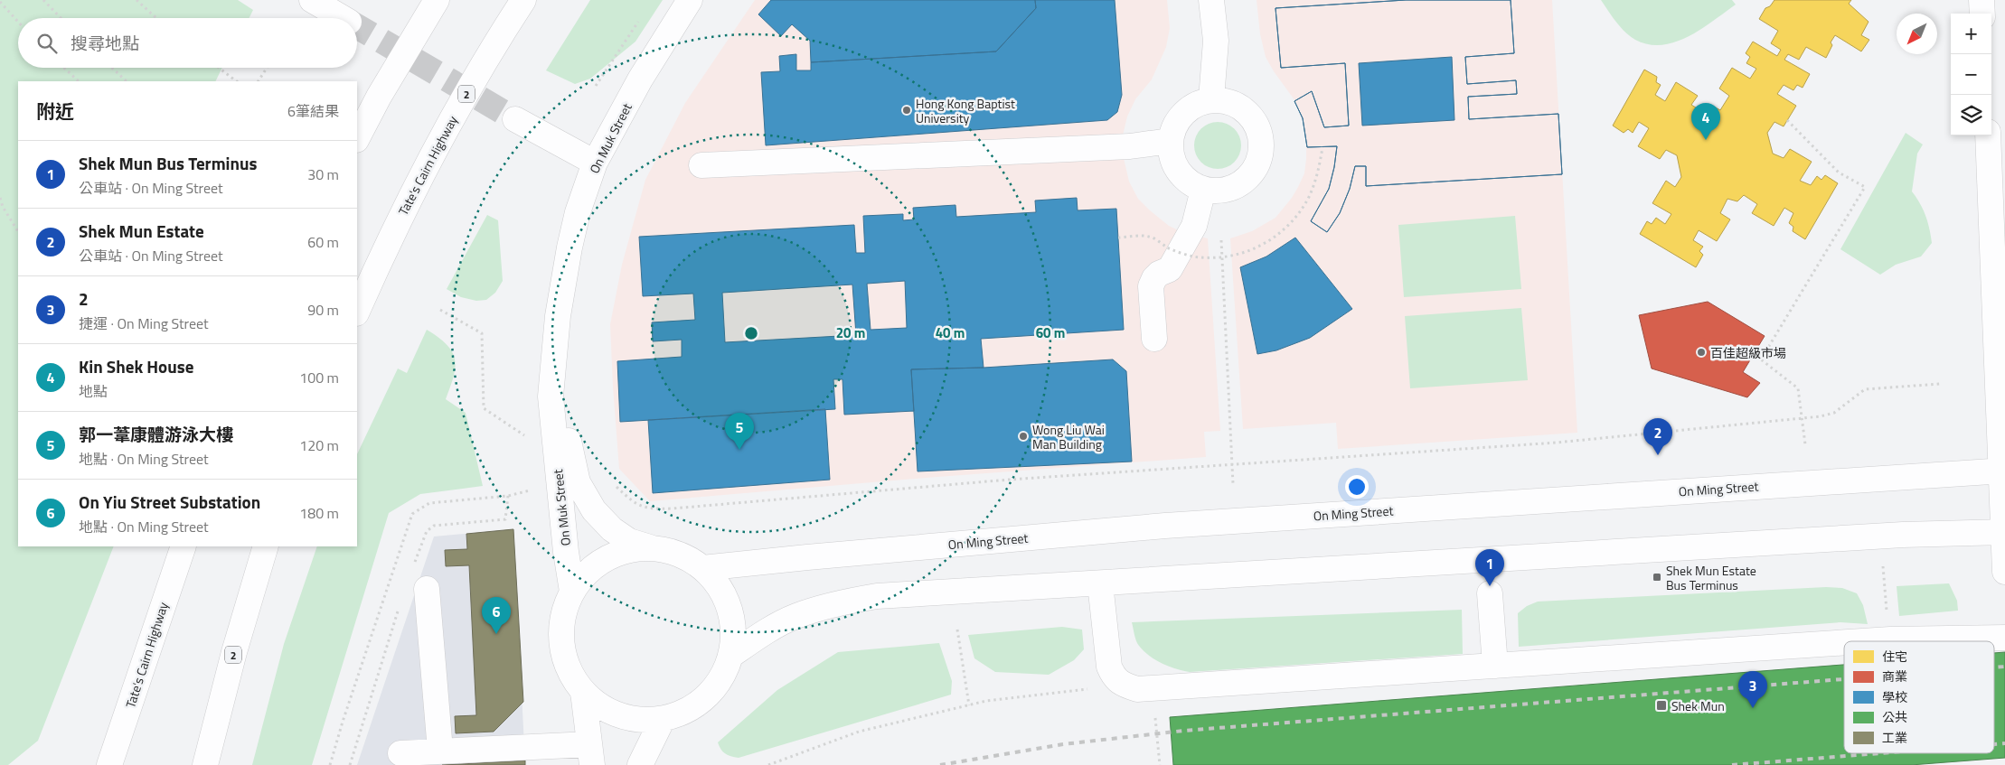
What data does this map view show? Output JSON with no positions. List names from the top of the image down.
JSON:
{
  "streets": {
    "main road": [
      "2",
      "On Muk Street",
      "Tate's Cairn Highway",
      "On Ming Street"
    ]
  },
  "places": {
    "other": ["Hong Kong Baptist University", "百佳超級市場", "Wong Liu Wai Man Building"],
    "transit": ["Shek Mun Estate Bus Terminus", "Shek Mun"]
  },
  "legend": [
    "住宅",
    "商業",
    "學校",
    "公共",
    "工業"
  ],
  "north": "bottom left",
  "page": {
    "map_buttons": ["+", "−"],
    "search": "搜尋地點",
    "heading": ["附近", "6筆結果"],
    "pins": [
      "4",
      "5",
      "2",
      "1",
      "6",
      "3"
    ],
    "list": [
      {
        "mark": "1",
        "name": "Shek Mun Bus Terminus",
        "note": "公車站 · On Ming Street",
        "value": "30 m"
      },
      {
        "mark": "2",
        "name": "Shek Mun Estate",
        "note": "公車站 · On Ming Street",
        "value": "60 m"
      },
      {
        "mark": "3",
        "name": "2",
        "note": "捷運 · On Ming Street",
        "value": "90 m"
      },
      {
        "mark": "4",
        "name": "Kin Shek House",
        "note": "地點",
        "value": "100 m"
      },
      {
        "mark": "5",
        "name": "郭一葦康體游泳大樓",
        "note": "地點 · On Ming Street",
        "value": "120 m"
      },
      {
        "mark": "6",
        "name": "On Yiu Street Substation",
        "note": "地點 · On Ming Street",
        "value": "180 m"
      }
    ]
  },
  "rings": ["20 m", "40 m", "60 m"]
}
